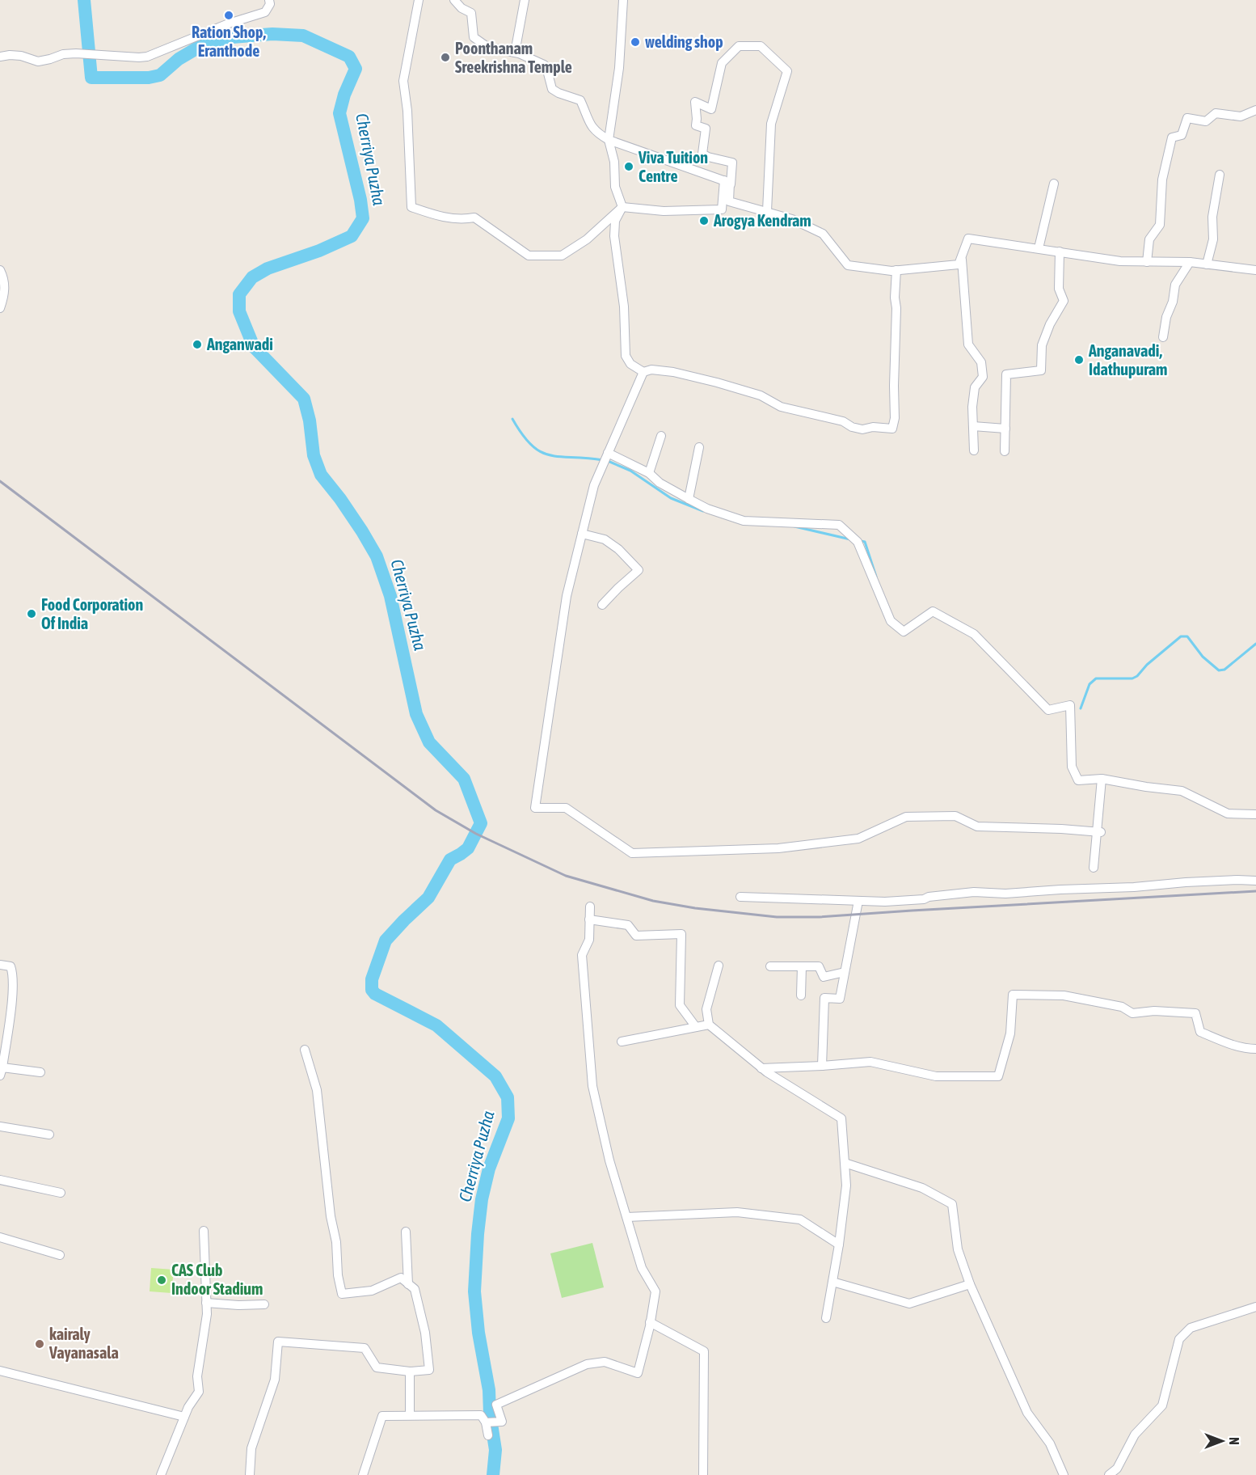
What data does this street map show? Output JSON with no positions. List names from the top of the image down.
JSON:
{
  "water": ["Cherriya Puzha"],
  "places": [
    "Ration Shop, Eranthode",
    "welding shop",
    "Poonthanam Sreekrishna Temple",
    "Viva Tuition Centre",
    "Arogya Kendram",
    "Anganwadi",
    "Anganavadi, Idathupuram",
    "Food Corporation Of India",
    "CAS Club Indoor Stadium",
    "kairaly Vayanasala"
  ],
  "north": "right"
}
